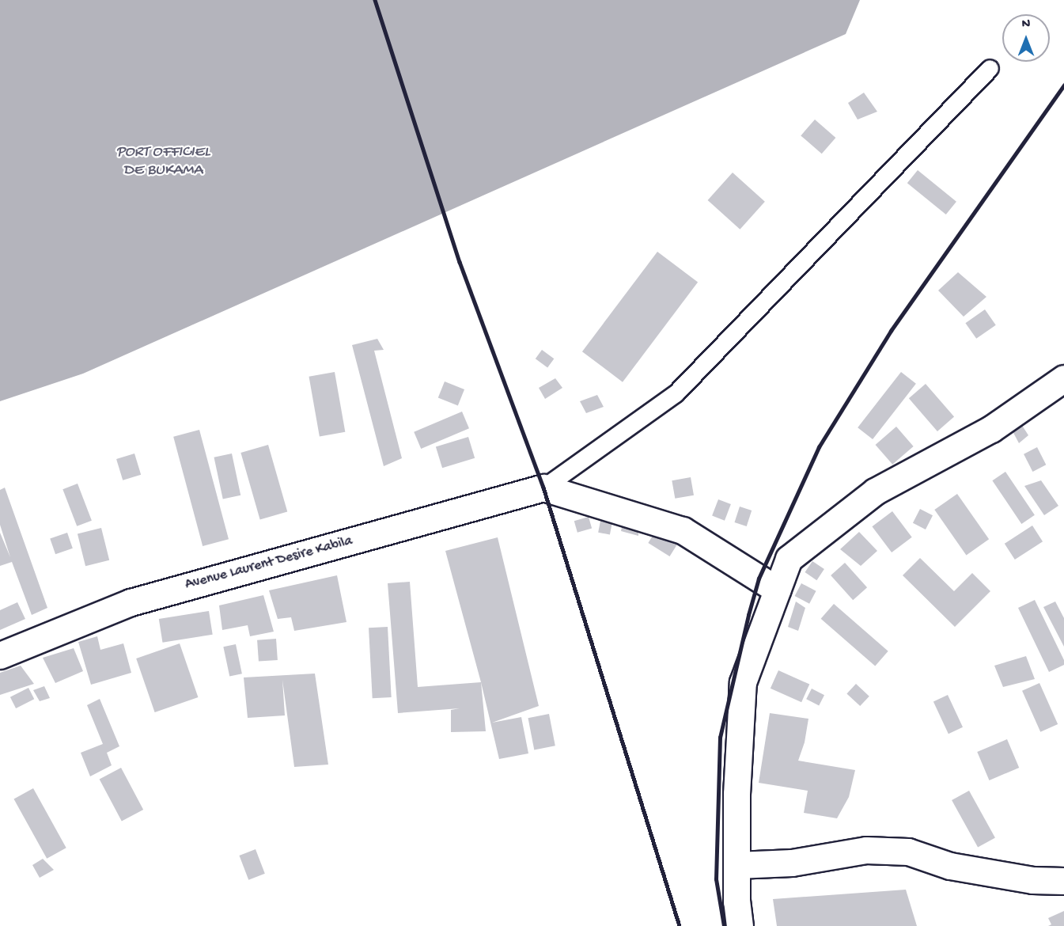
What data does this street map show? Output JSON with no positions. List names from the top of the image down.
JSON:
{
  "streets": {
    "street": ["Avenue Laurent Desire Kabila"]
  },
  "water": ["PORT OFFICIEL DE BUKAMA"],
  "north": "top"
}
